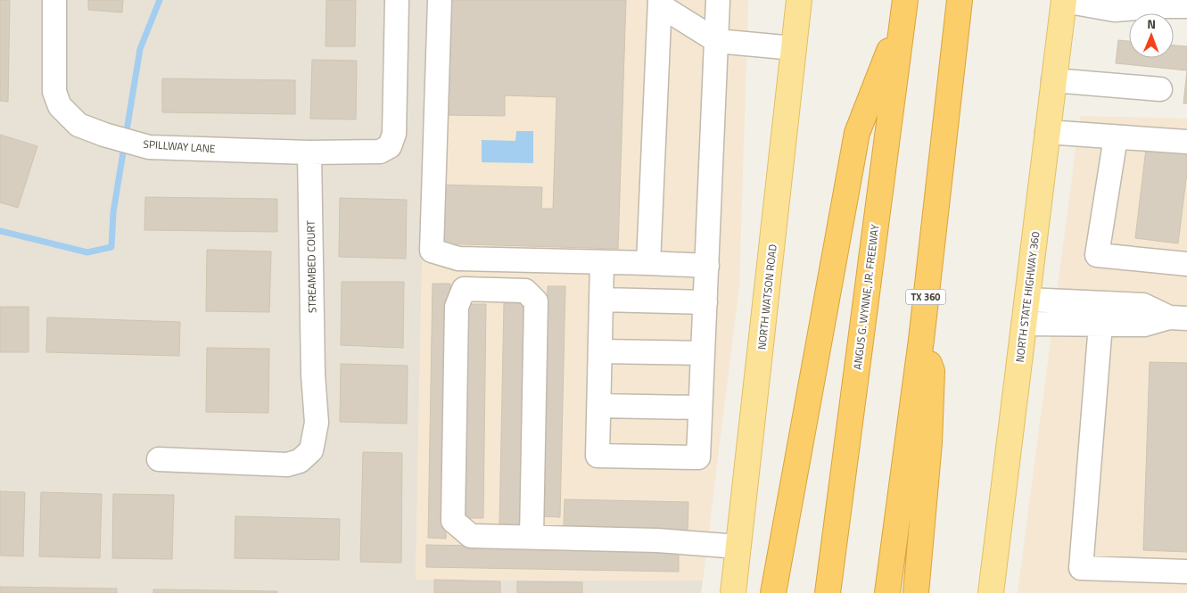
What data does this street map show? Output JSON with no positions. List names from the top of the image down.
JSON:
{
  "streets": {
    "highway": ["ANGUS G. WYNNE, JR. FREEWAY", "TX 360"],
    "main road": ["NORTH WATSON ROAD", "NORTH STATE HIGHWAY 360"],
    "lane": ["SPILLWAY LANE", "STREAMBED COURT"]
  },
  "crossings": [
    ["SPILLWAY LANE", "STREAMBED COURT"]
  ],
  "north": "top"
}
